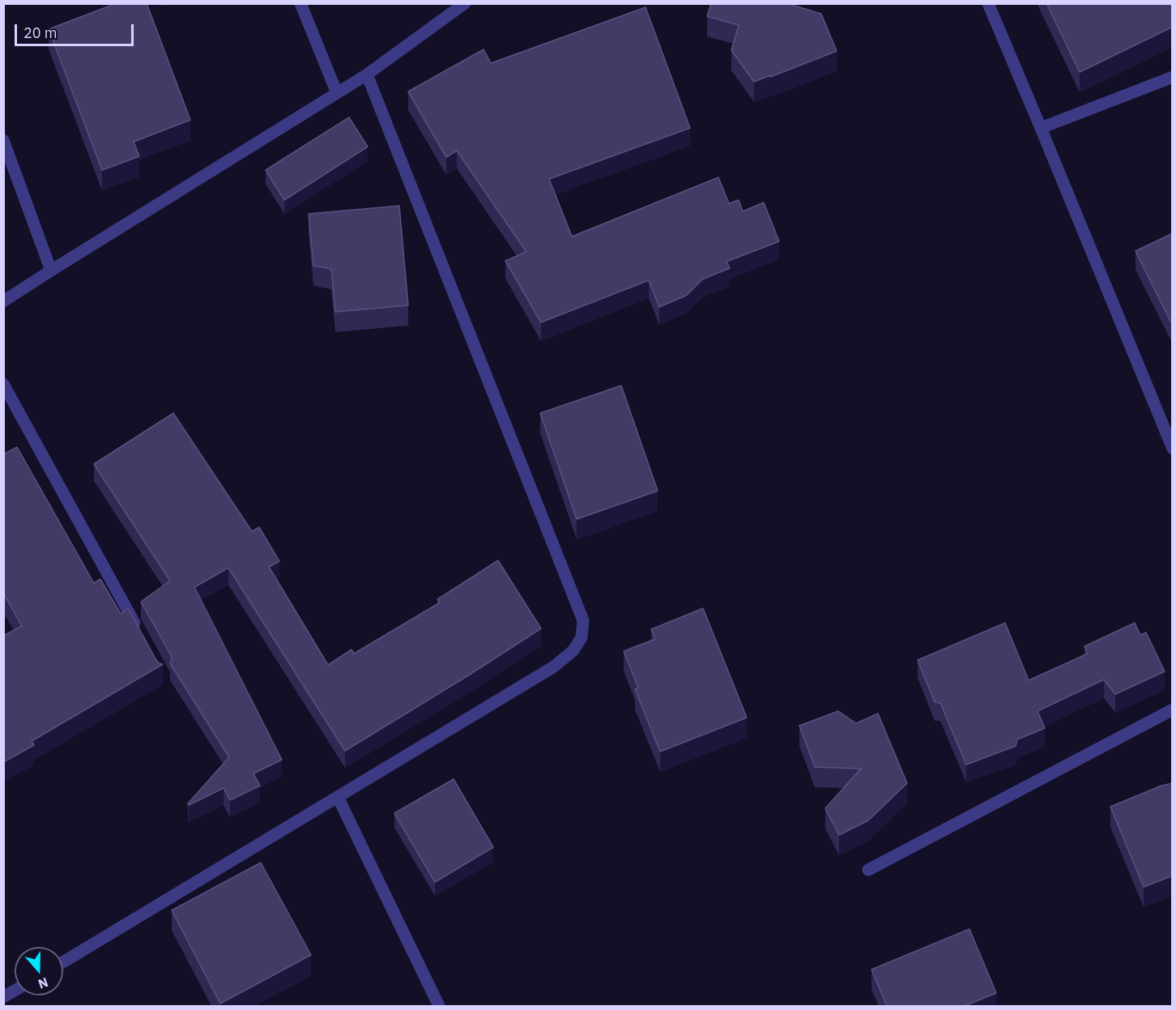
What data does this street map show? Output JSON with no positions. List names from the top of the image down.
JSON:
{
  "scale_bar": "20 m",
  "north": "bottom"
}
